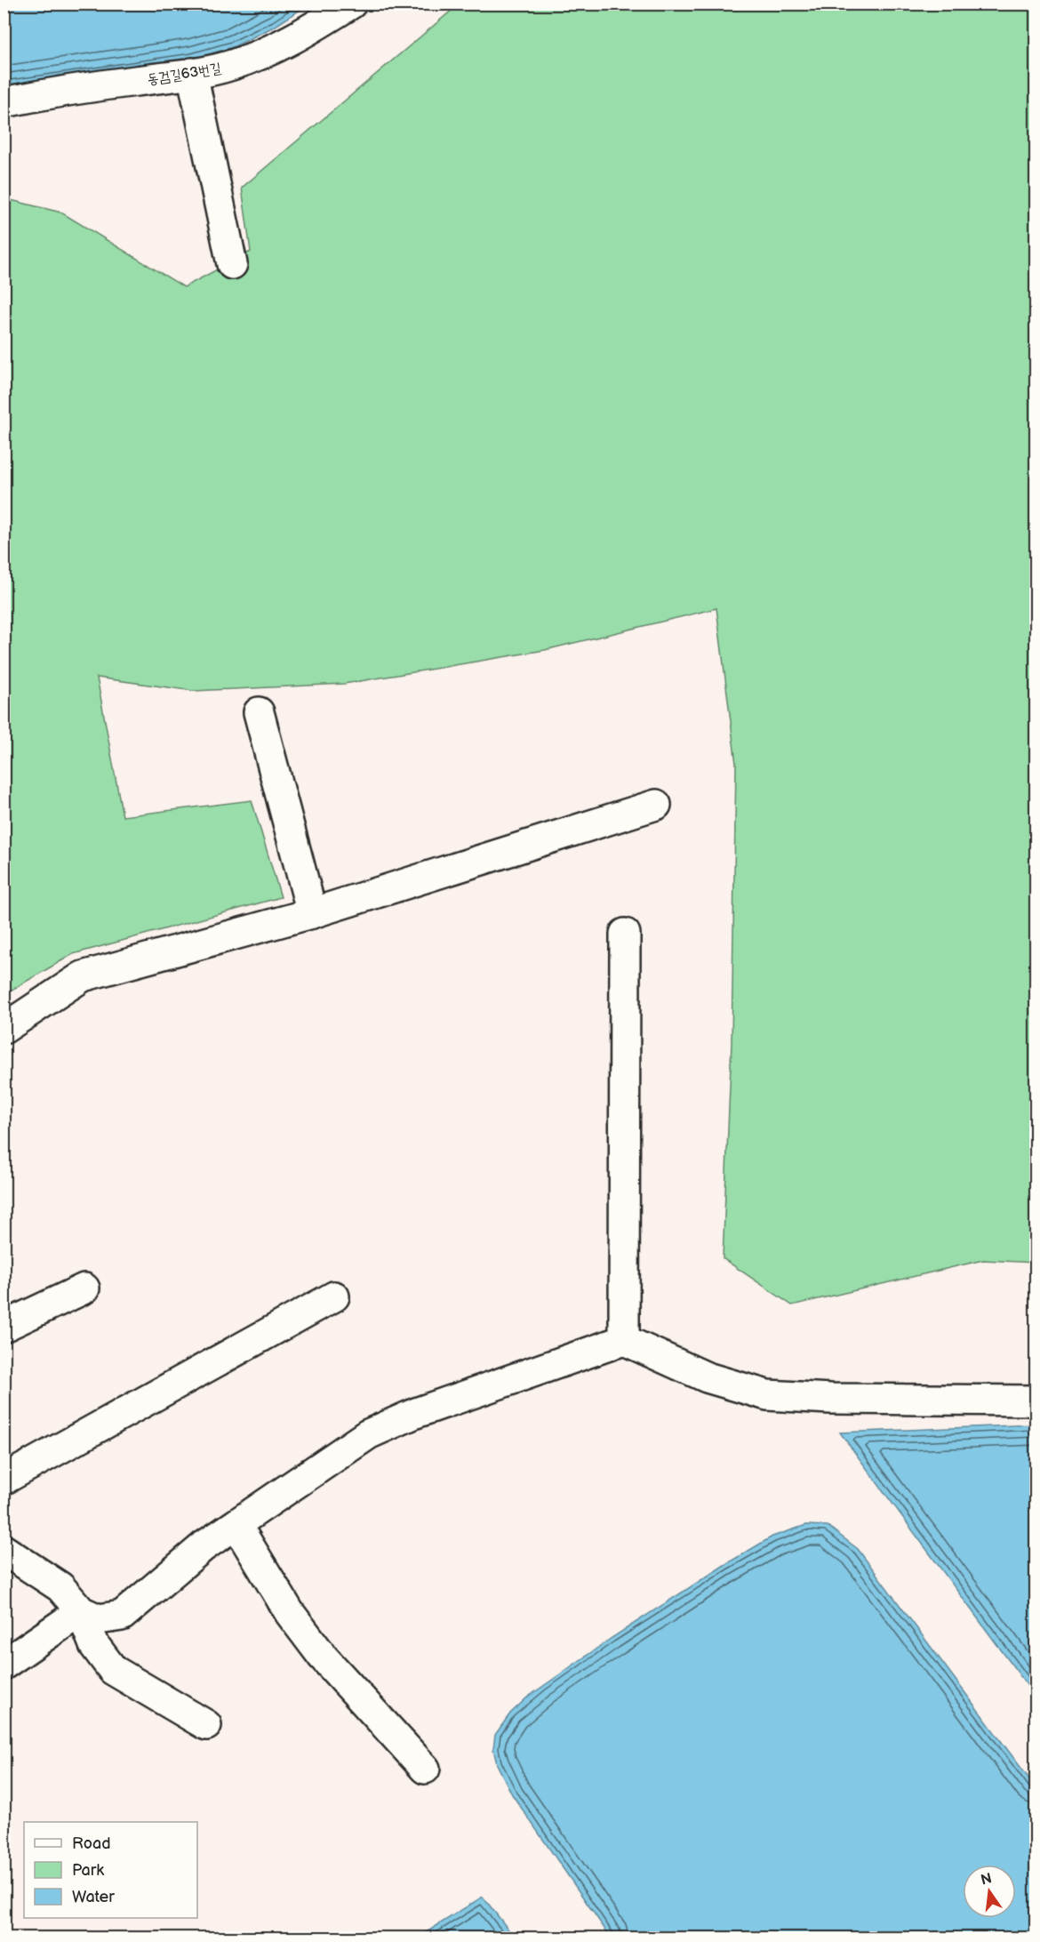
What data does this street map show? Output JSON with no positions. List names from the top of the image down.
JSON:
{
  "streets": {
    "street": ["동검길63번길"]
  },
  "legend": ["Road", "Park", "Water"],
  "north": "top"
}
